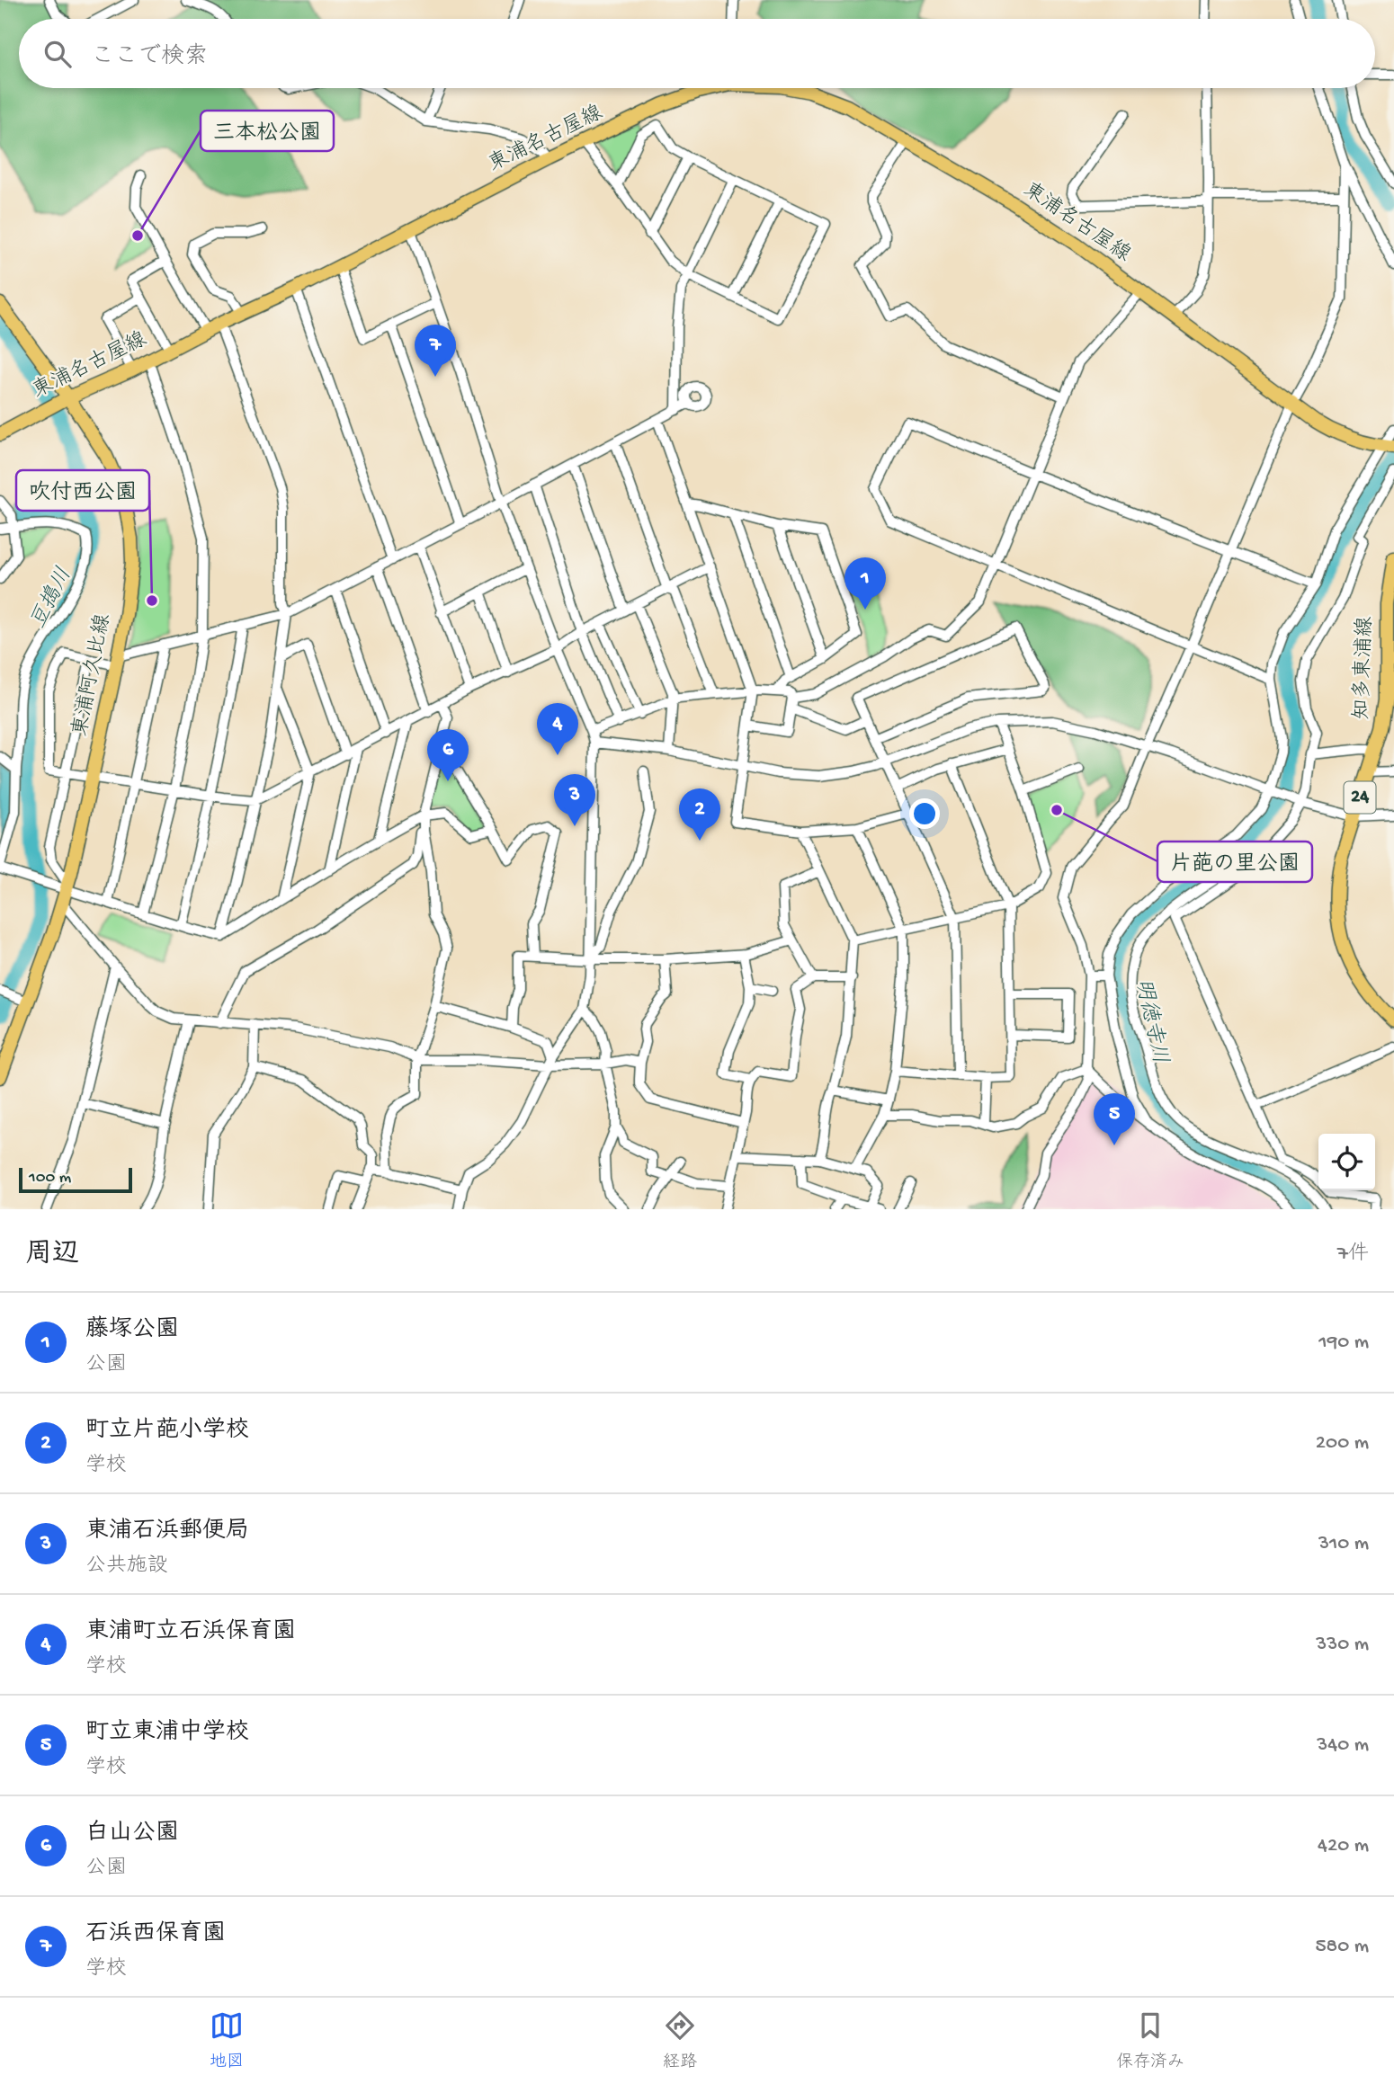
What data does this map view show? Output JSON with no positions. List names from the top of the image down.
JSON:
{
  "streets": {
    "main road": [
      "東浦名古屋線",
      "知多東浦線",
      "東浦阿久比線",
      "24"
    ]
  },
  "crossings": [
    ["東浦名古屋線", "東浦阿久比線"]
  ],
  "water": ["豆搗川", "明徳寺川"],
  "places": ["三本松公園", "吹付西公園", "片葩の里公園"],
  "scale_bar": "100 m",
  "page": {
    "search": "ここで検索",
    "pins": [
      "7",
      "1",
      "4",
      "6",
      "3",
      "2",
      "5"
    ],
    "scale": "100 m",
    "heading": ["周辺", "7件"],
    "list": [
      {
        "mark": "1",
        "name": "藤塚公園",
        "note": "公園",
        "value": "190 m"
      },
      {
        "mark": "2",
        "name": "町立片葩小学校",
        "note": "学校",
        "value": "200 m"
      },
      {
        "mark": "3",
        "name": "東浦石浜郵便局",
        "note": "公共施設",
        "value": "310 m"
      },
      {
        "mark": "4",
        "name": "東浦町立石浜保育園",
        "note": "学校",
        "value": "330 m"
      },
      {
        "mark": "5",
        "name": "町立東浦中学校",
        "note": "学校",
        "value": "340 m"
      },
      {
        "mark": "6",
        "name": "白山公園",
        "note": "公園",
        "value": "420 m"
      },
      {
        "mark": "7",
        "name": "石浜西保育園",
        "note": "学校",
        "value": "580 m"
      }
    ],
    "nav": ["地図", "経路", "保存済み"]
  }
}
